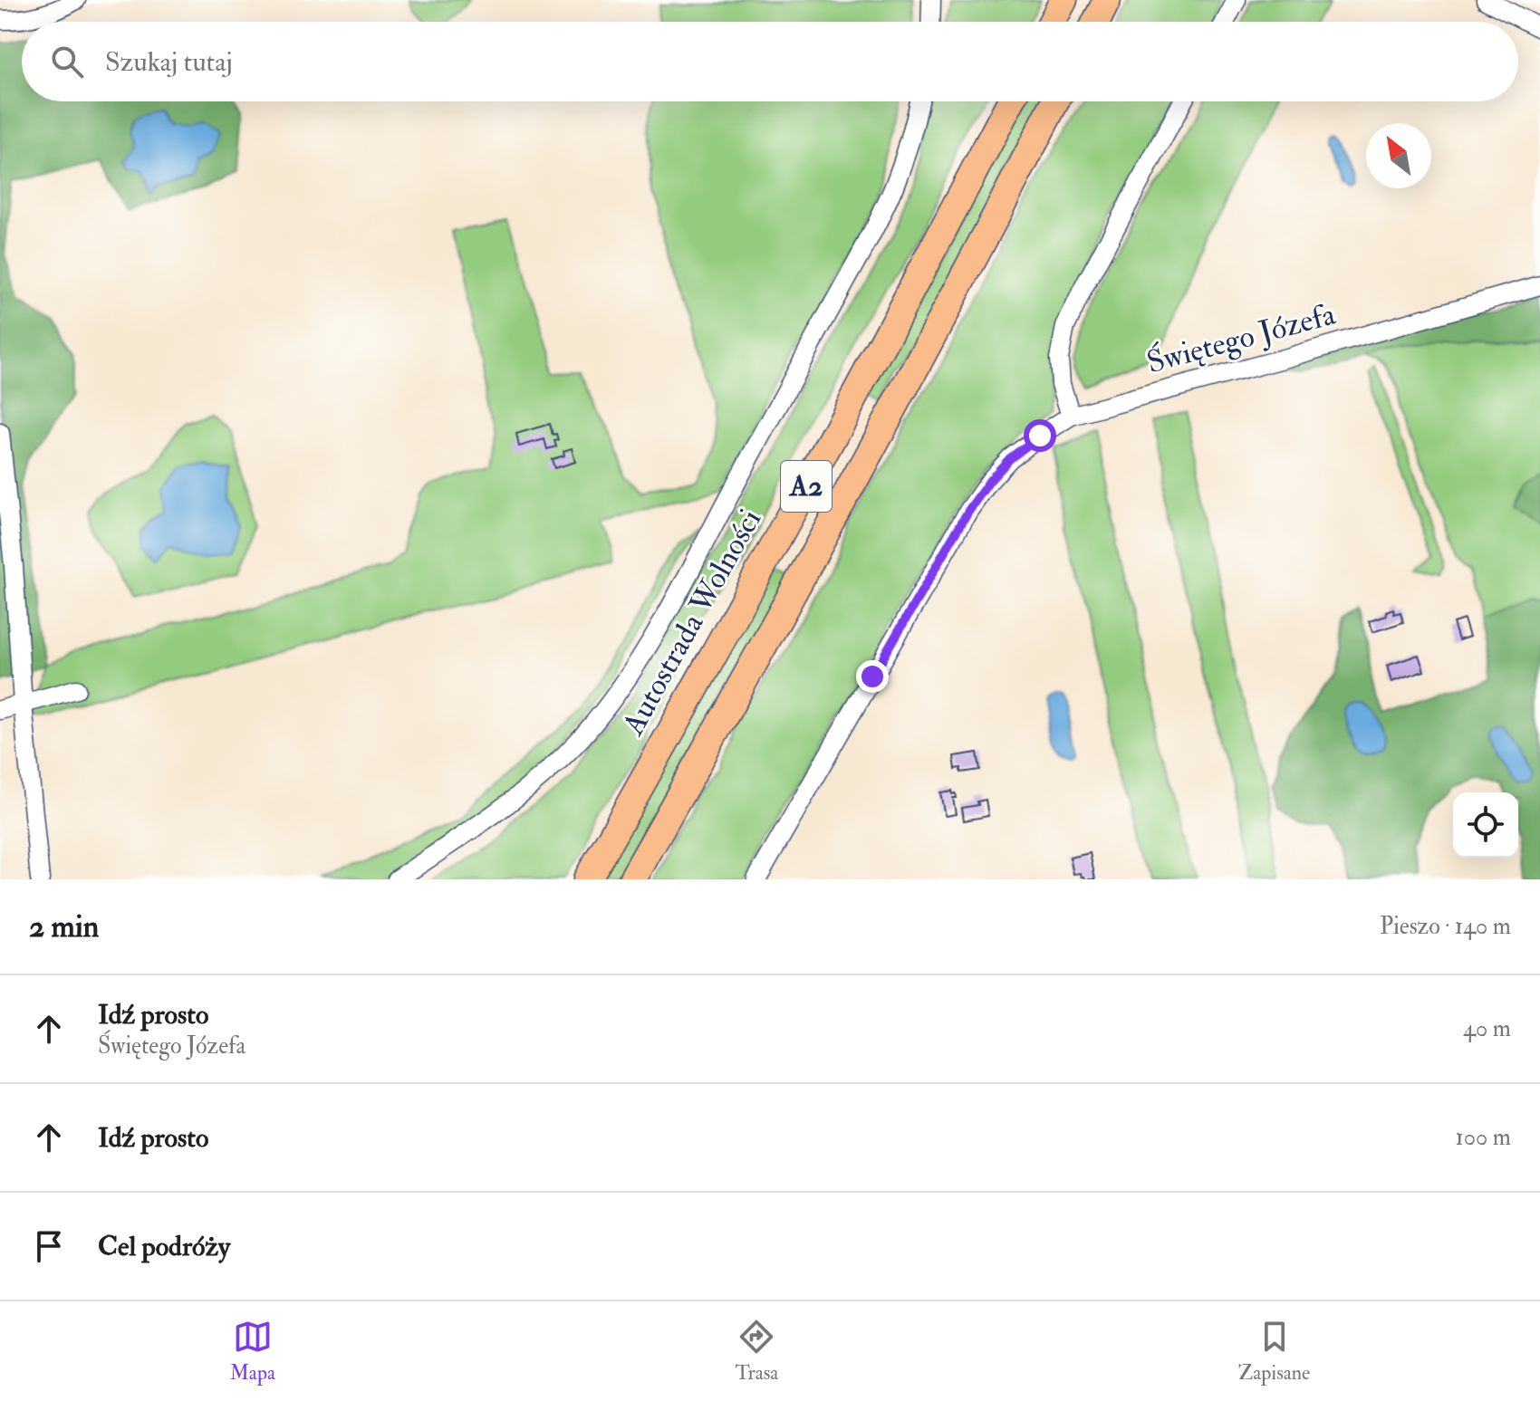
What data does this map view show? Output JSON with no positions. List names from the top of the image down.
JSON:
{
  "streets": {
    "highway": ["A2", "Autostrada Wolności"],
    "street": ["Świętego Józefa"]
  },
  "north": "top left",
  "page": {
    "search": "Szukaj tutaj",
    "heading": ["2 min", "Pieszo · 140 m"],
    "list": [
      ["Idź prosto", "Świętego Józefa", "40 m"],
      ["Idź prosto", "100 m"],
      "Cel podróży"
    ],
    "nav": ["Mapa", "Trasa", "Zapisane"]
  }
}
